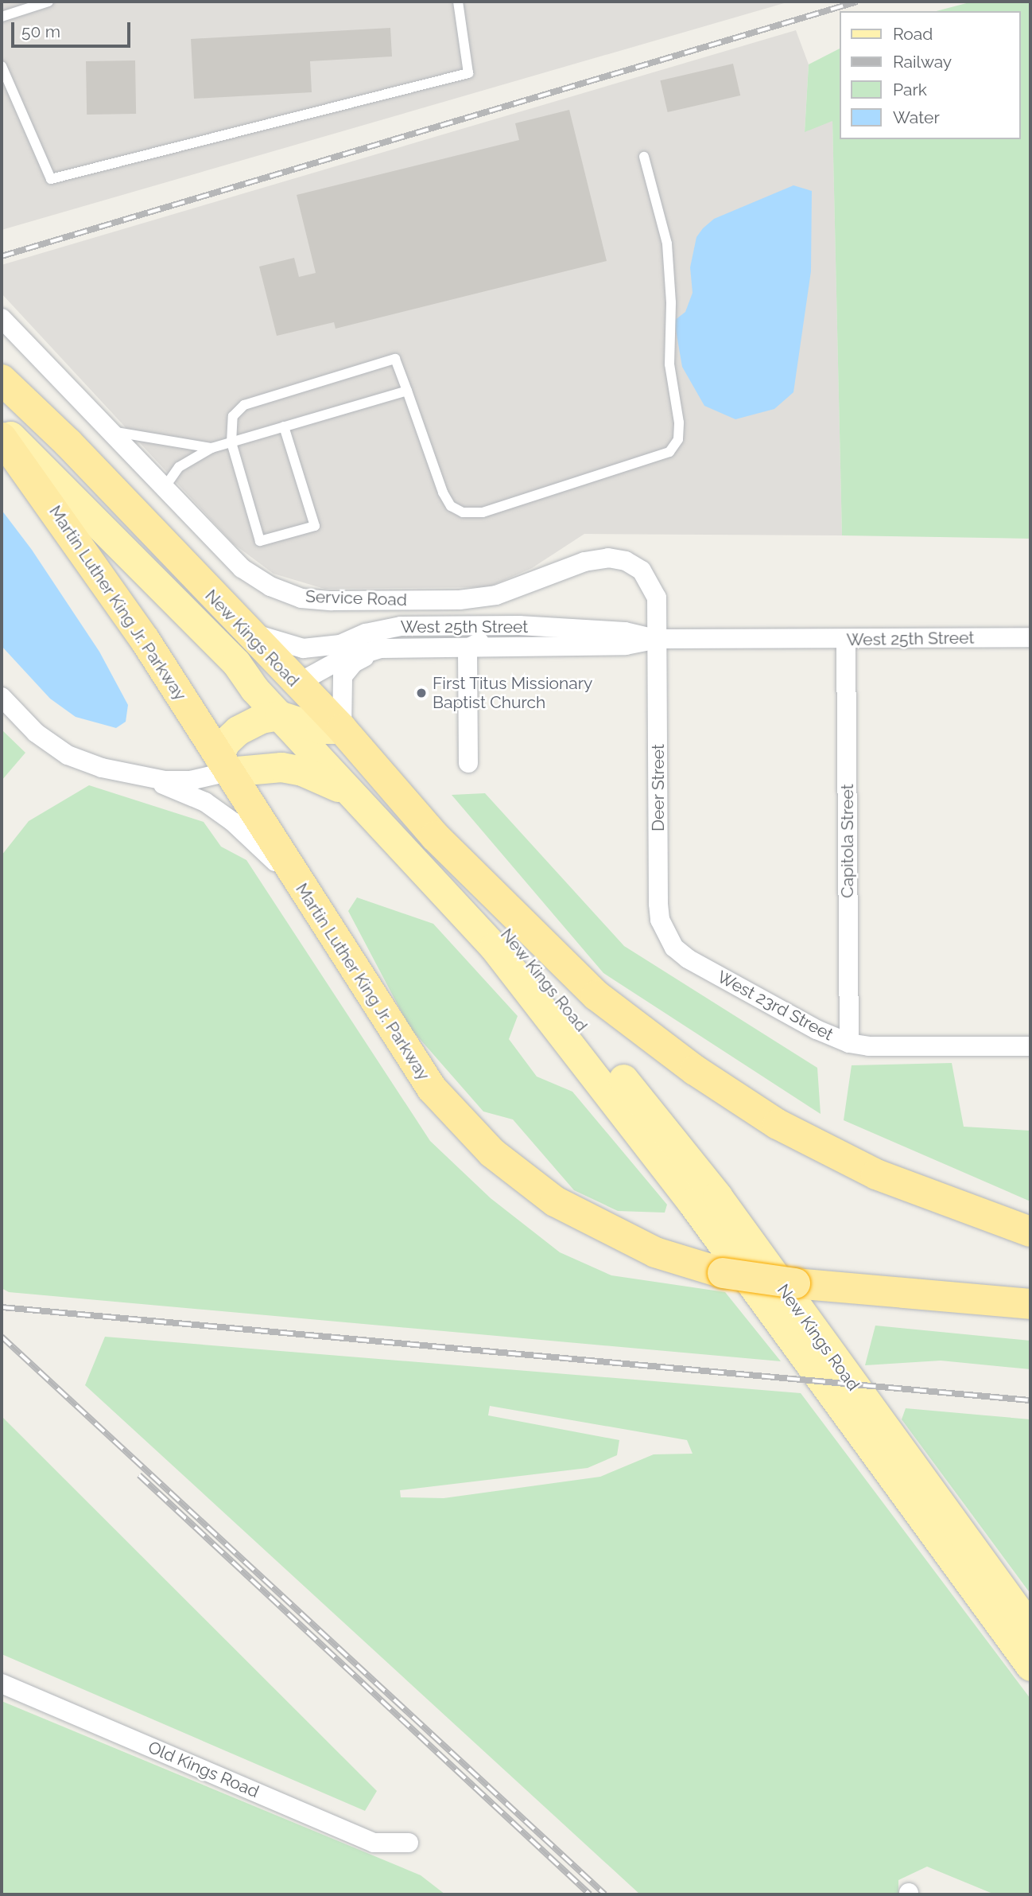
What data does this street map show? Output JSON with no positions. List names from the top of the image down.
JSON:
{
  "streets": {
    "highway": ["Martin Luther King Jr. Parkway", "New Kings Road"],
    "street": [
      "Service Road",
      "West 25th Street",
      "Deer Street",
      "Capitola Street",
      "West 23rd Street",
      "Old Kings Road"
    ]
  },
  "crossings": [
    ["Service Road", "West 25th Street"],
    ["Service Road", "Deer Street"],
    ["West 25th Street", "New Kings Road"],
    ["West 25th Street", "Deer Street"],
    ["West 25th Street", "Capitola Street"],
    ["Deer Street", "West 23rd Street"],
    ["Capitola Street", "West 23rd Street"]
  ],
  "places": ["First Titus Missionary Baptist Church"],
  "legend": [
    "Road",
    "Railway",
    "Park",
    "Water"
  ],
  "scale_bar": "50 m"
}
